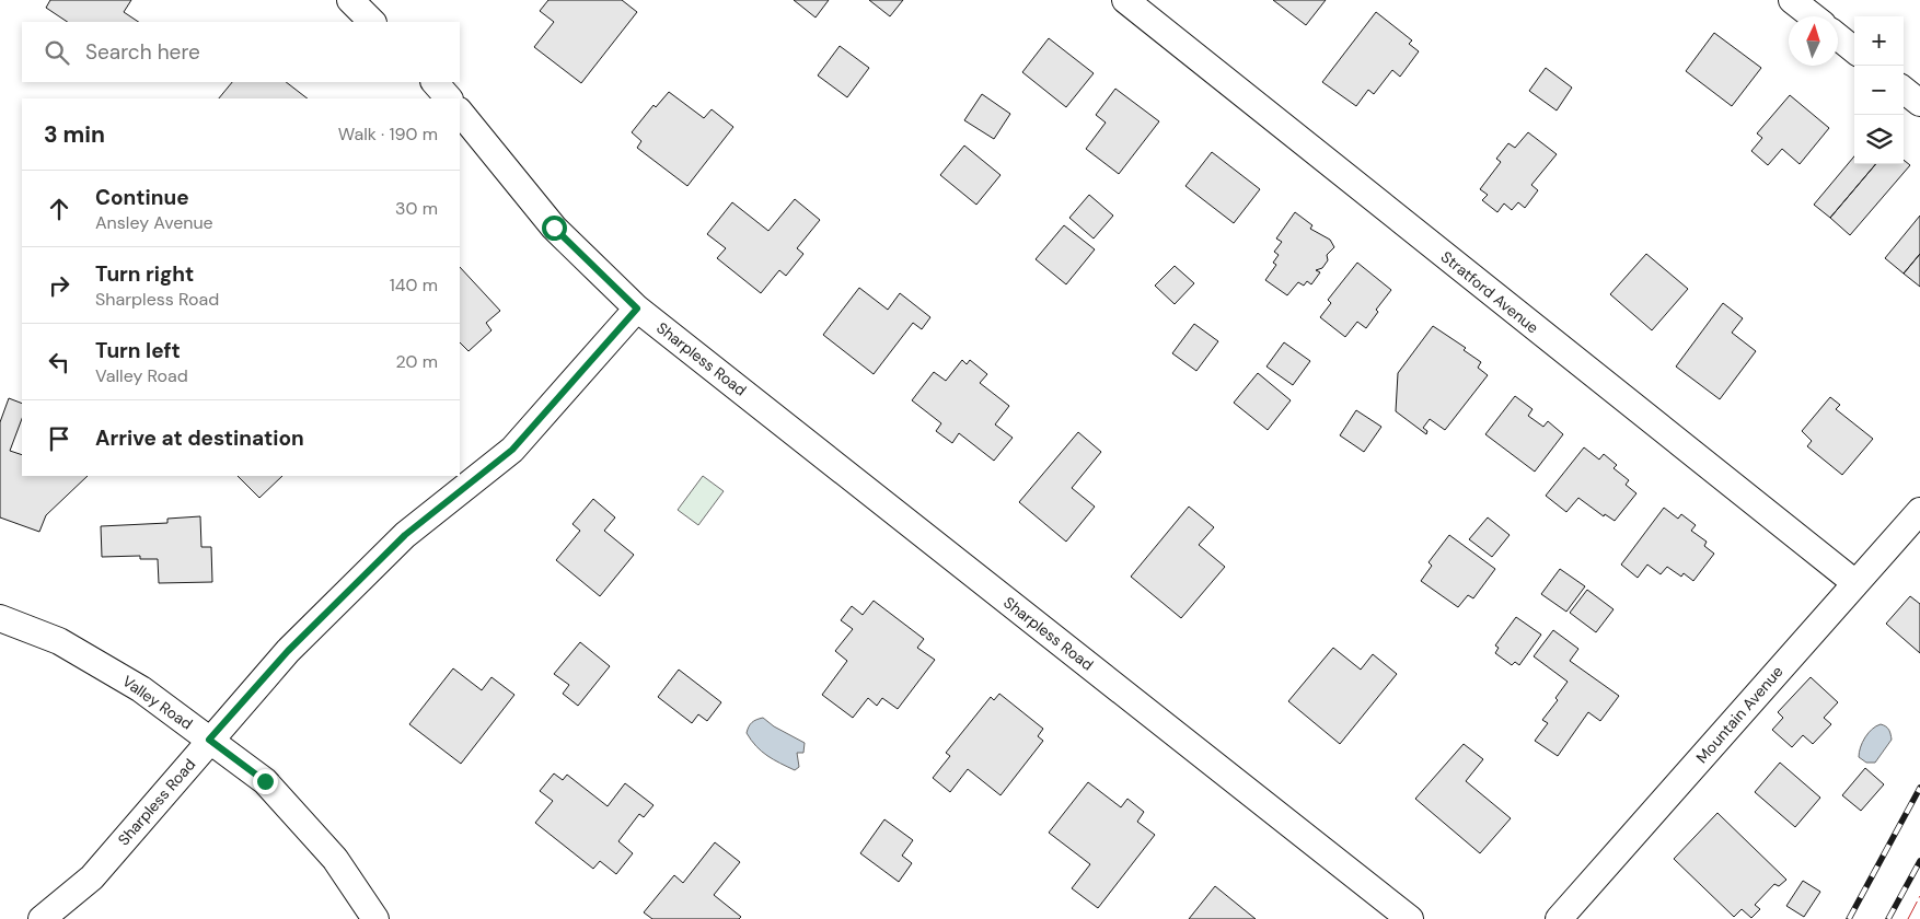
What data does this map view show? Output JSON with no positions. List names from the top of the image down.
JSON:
{
  "streets": {
    "street": [
      "Stratford Avenue",
      "Sharpless Road",
      "Valley Road",
      "Mountain Avenue"
    ]
  },
  "crossings": [
    ["Stratford Avenue", "Mountain Avenue"],
    ["Sharpless Road", "Valley Road"]
  ],
  "north": "top",
  "page": {
    "map_buttons": ["+", "−"],
    "search": "Search here",
    "heading": ["3 min", "Walk · 190 m"],
    "list": [
      ["Continue", "Ansley Avenue", "30 m"],
      ["Turn right", "Sharpless Road", "140 m"],
      ["Turn left", "Valley Road", "20 m"],
      "Arrive at destination"
    ]
  }
}
